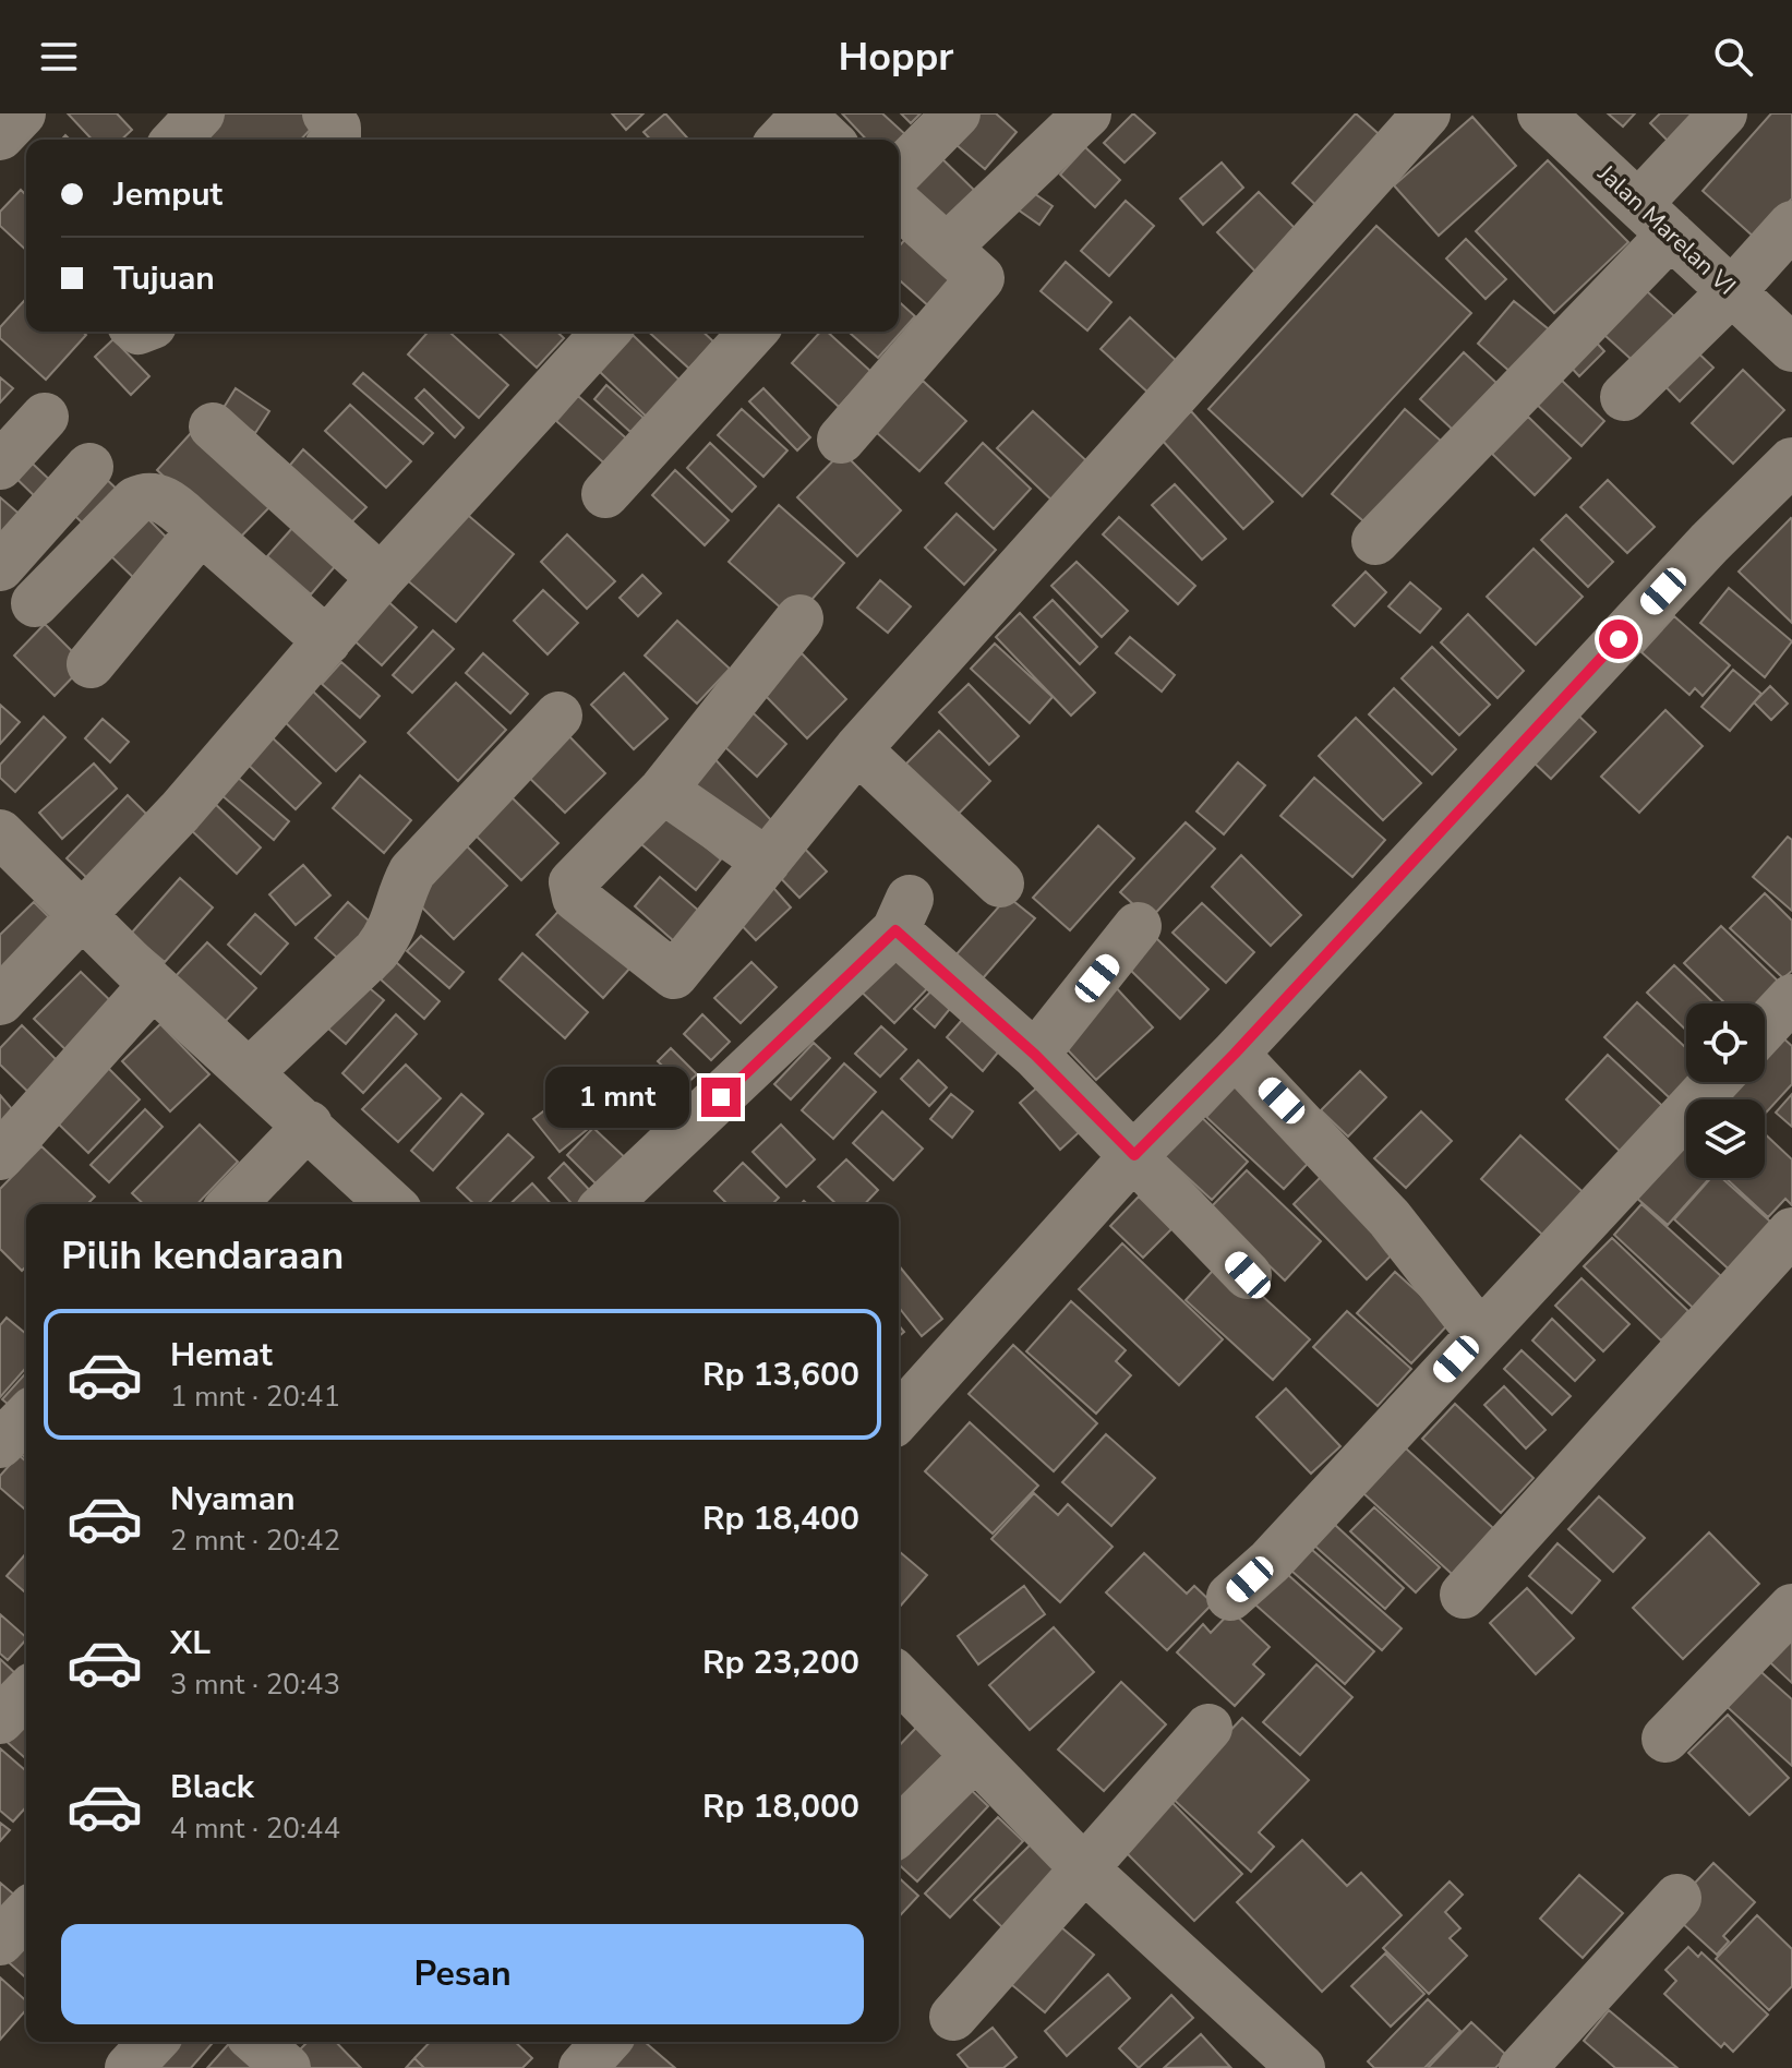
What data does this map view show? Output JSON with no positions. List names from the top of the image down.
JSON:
{
  "streets": {
    "street": ["Jalan Marelan VI"]
  },
  "page": {
    "header": "Hoppr",
    "banner": ["Jemput", "Tujuan"],
    "bubble": "1 mnt",
    "heading": "Pilih kendaraan",
    "list": [
      {
        "name": "Hemat",
        "note": "1 mnt · 20:41",
        "value": "Rp 13,600"
      },
      {
        "name": "Nyaman",
        "note": "2 mnt · 20:42",
        "value": "Rp 18,400"
      },
      {
        "name": "XL",
        "note": "3 mnt · 20:43",
        "value": "Rp 23,200"
      },
      {
        "name": "Black",
        "note": "4 mnt · 20:44",
        "value": "Rp 18,000"
      }
    ],
    "buttons": "Pesan"
  }
}
